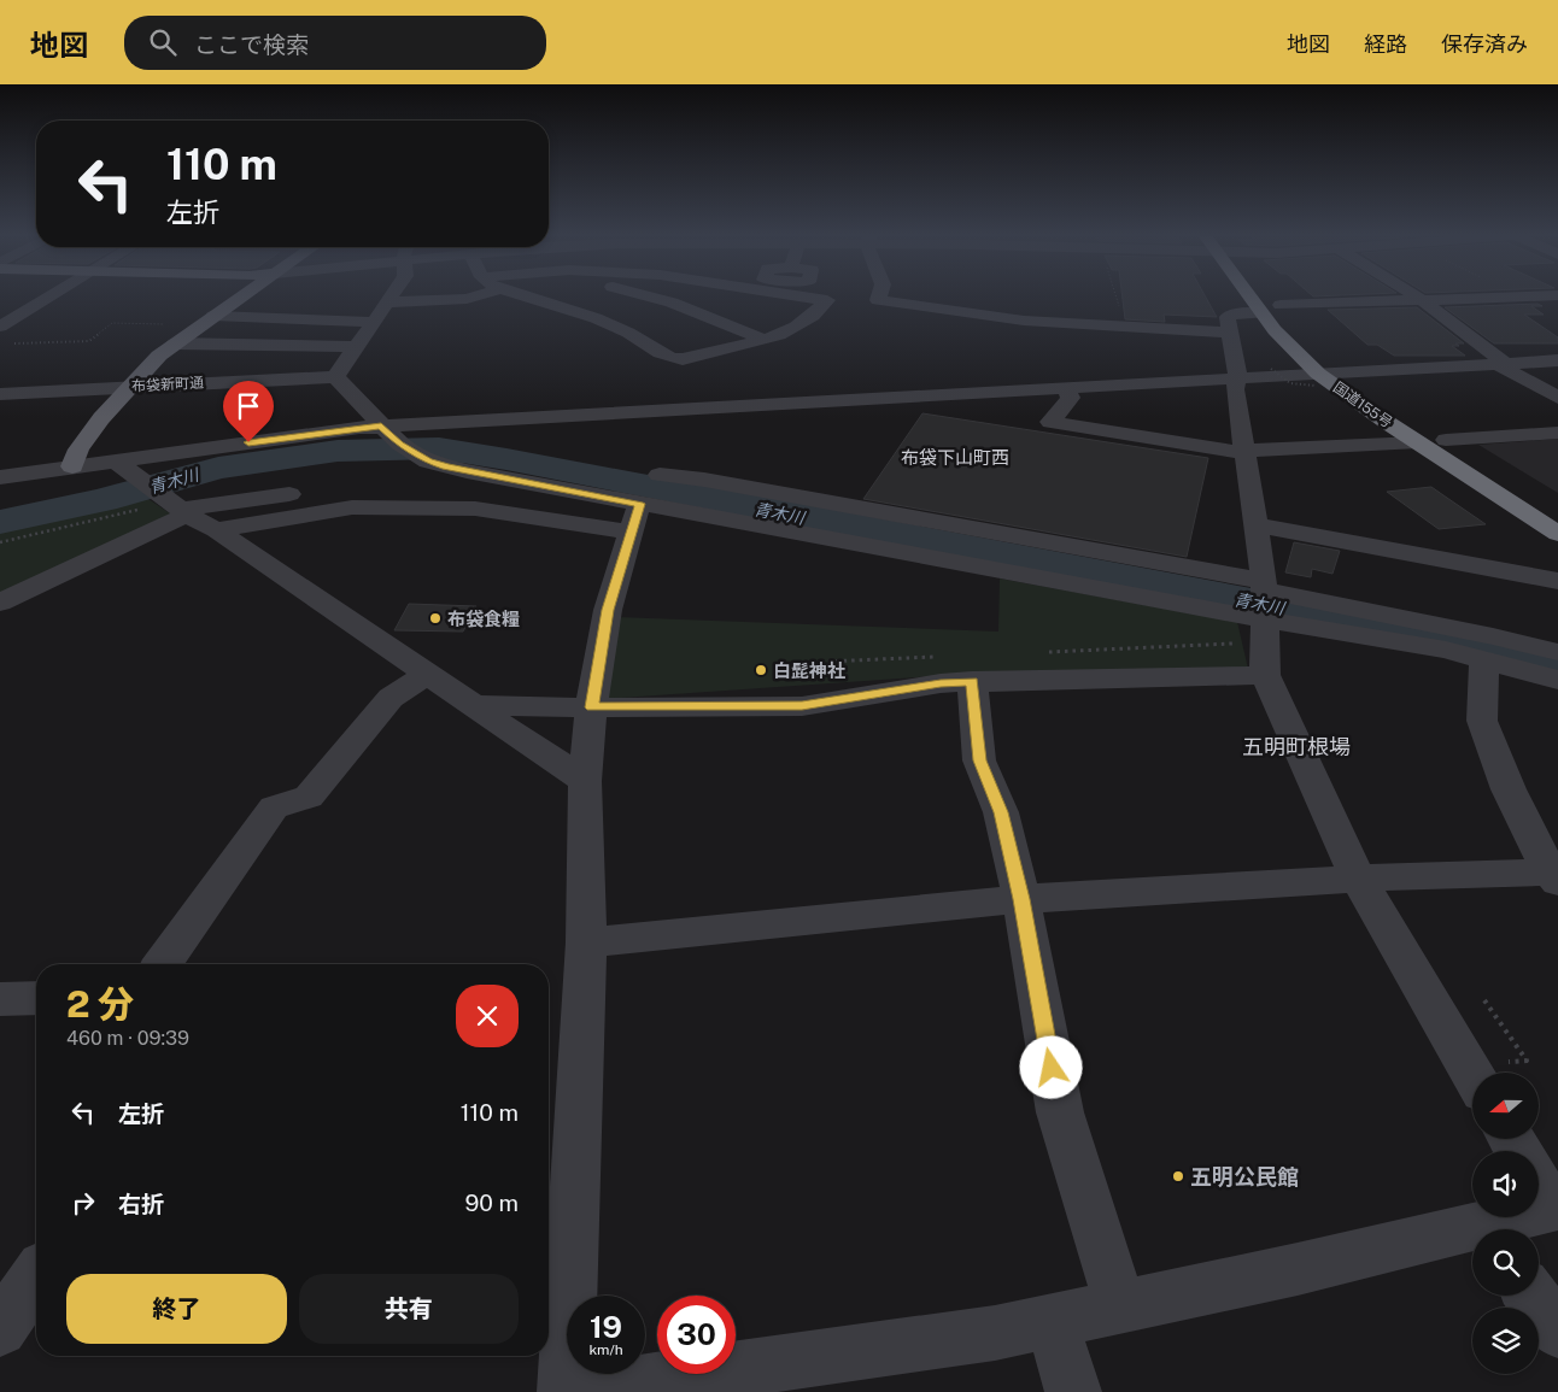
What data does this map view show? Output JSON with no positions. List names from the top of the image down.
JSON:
{
  "streets": {
    "highway": ["国道155号"],
    "street": ["布袋新町通"]
  },
  "districts": ["布袋下山町西", "五明町根場"],
  "water": ["青木川"],
  "places": ["布袋食糧", "白髭神社", "五明公民館"],
  "north": "left",
  "page": {
    "header": "地図",
    "search": "ここで検索",
    "nav": ["地図", "経路", "保存済み"],
    "turn": ["110 m", "左折"],
    "heading": ["2 分", "460 m · 09:39"],
    "list": [
      {
        "name": "左折",
        "value": "110 m"
      },
      {
        "name": "右折",
        "value": "90 m"
      }
    ],
    "buttons": ["終了", "共有"],
    "speed": "19 km/h",
    "limit": "30"
  }
}
